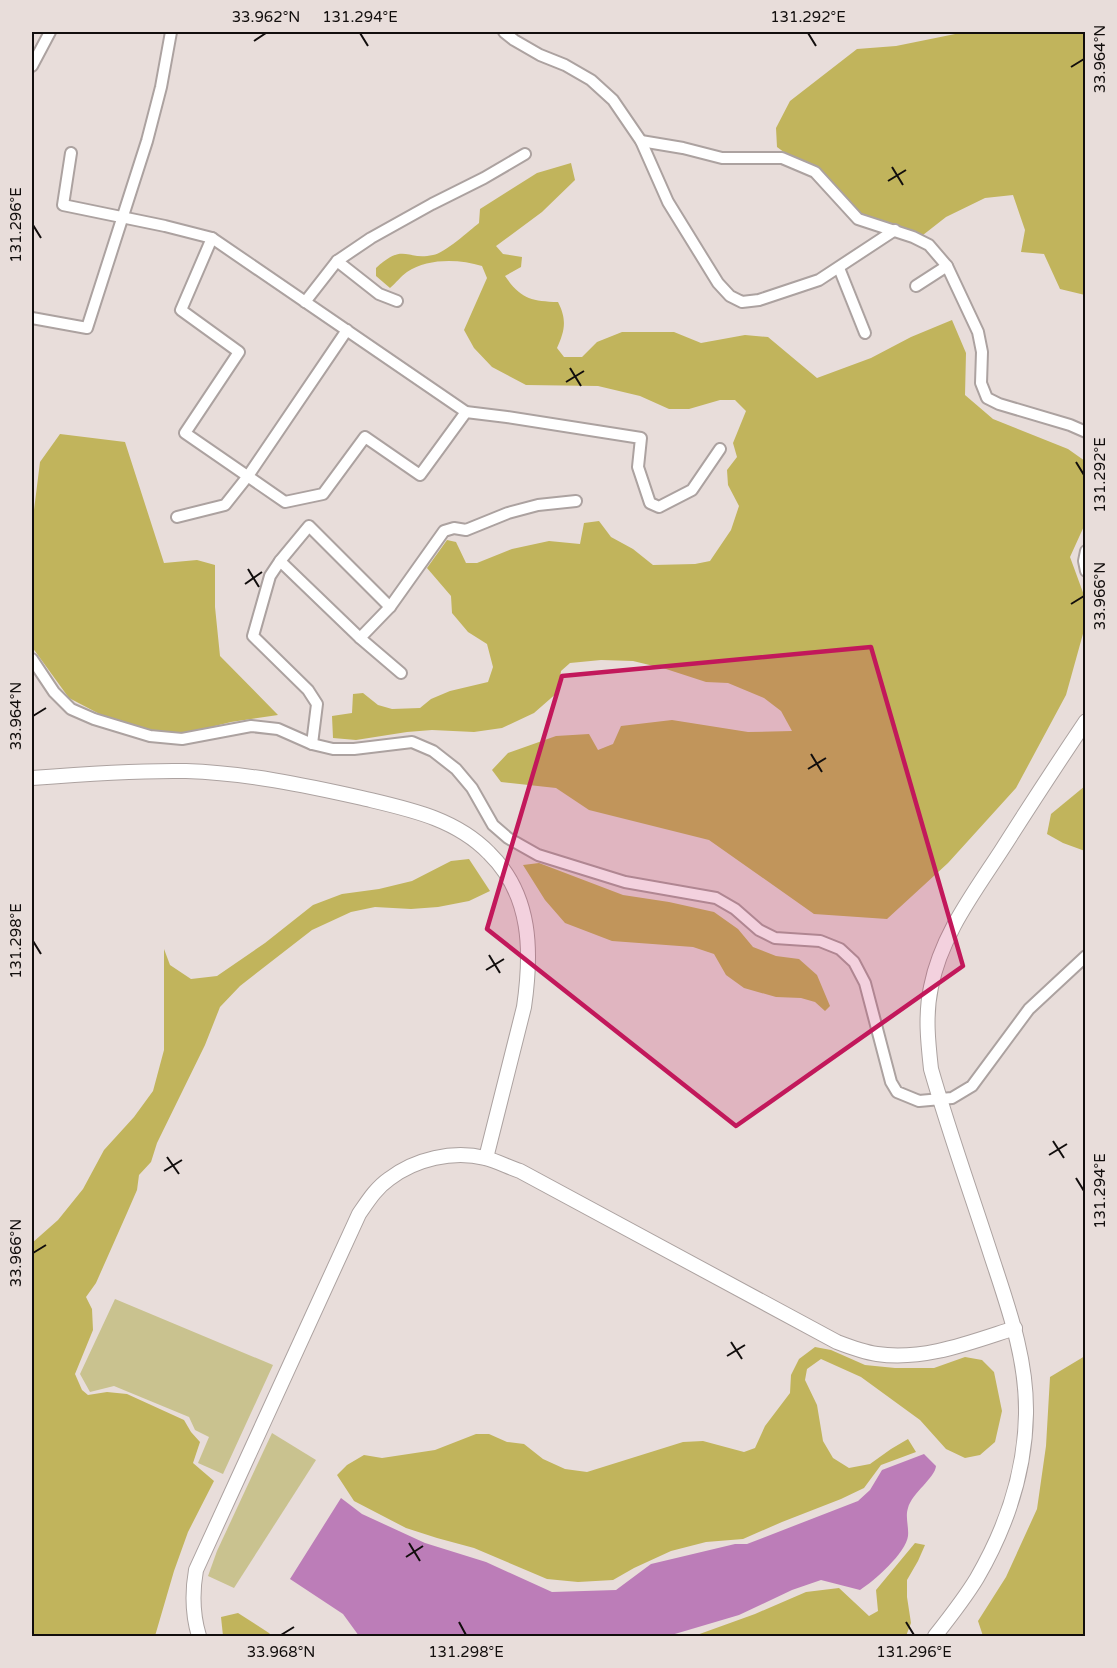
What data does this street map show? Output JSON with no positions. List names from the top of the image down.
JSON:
{
  "coordinates": [
    "33.962°N",
    "131.294°E",
    "131.292°E",
    "33.964°N",
    "131.296°E",
    "33.966°N",
    "131.298°E",
    "33.968°N"
  ]
}
